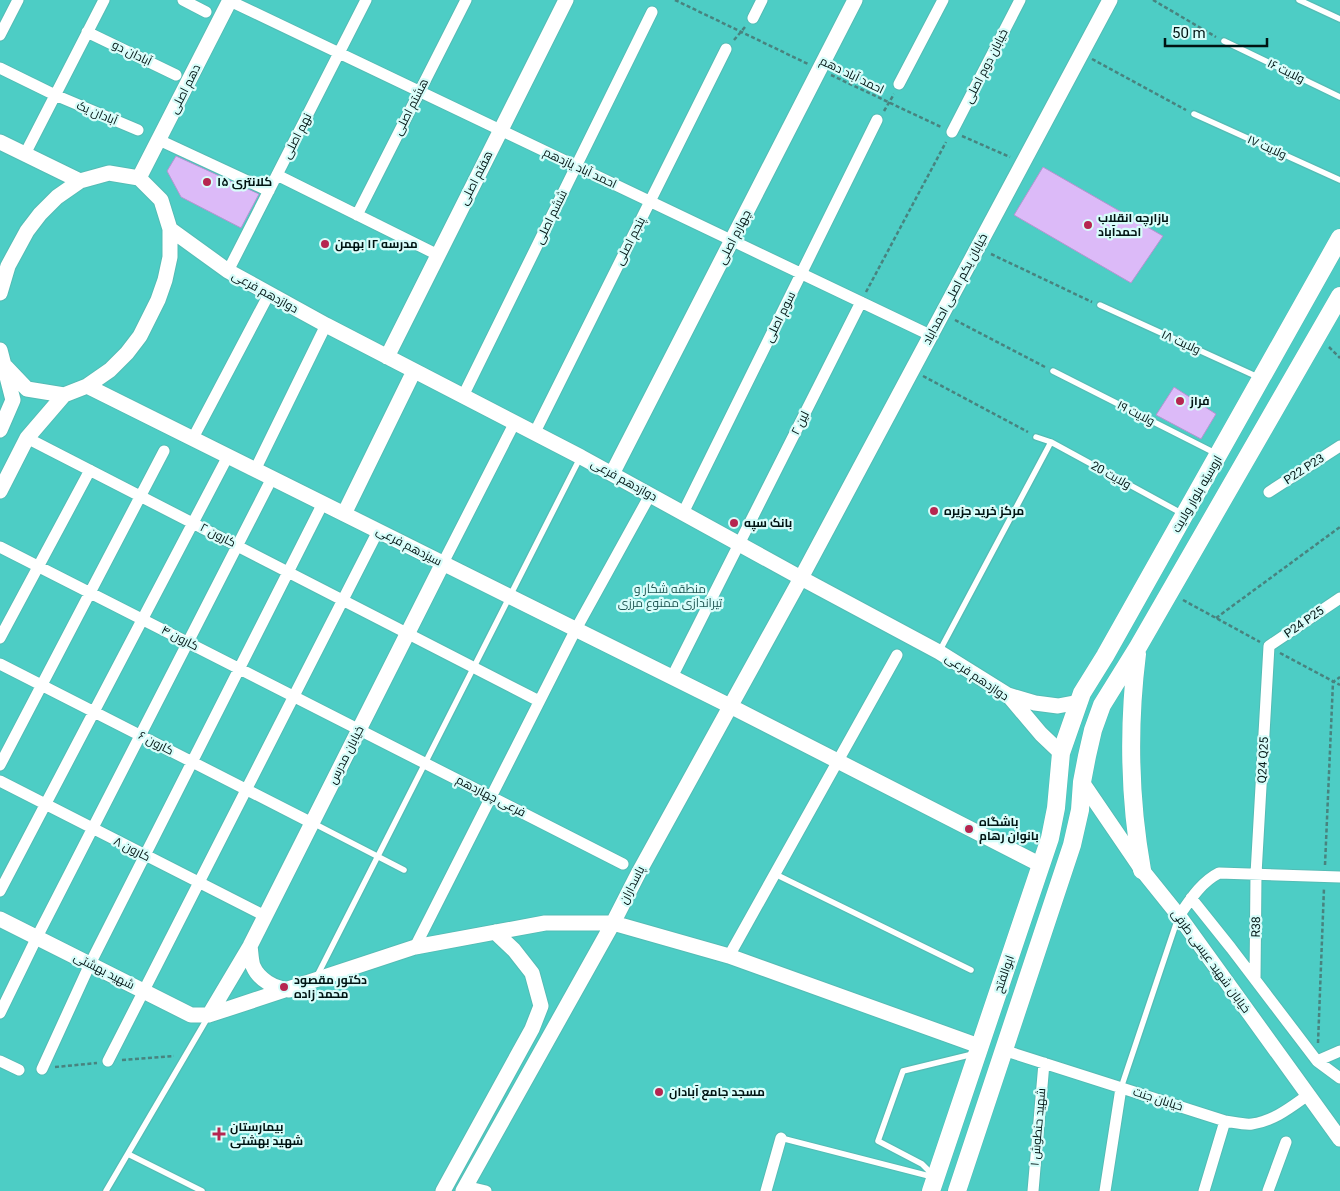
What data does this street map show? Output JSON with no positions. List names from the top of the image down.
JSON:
{
  "streets": {
    "main road": ["اروسیّه بلوار ولایت", "ابوالفتح"],
    "street": [
      "آبادان دو",
      "خیابان دوم اصلی",
      "دهم اصلی",
      "هشتم اصلی",
      "آبادان یک",
      "نهم اصلی",
      "احمد آباد یازدهم",
      "هفتم اصلی",
      "ششم اصلی",
      "چهارم اصلی",
      "پنجم اصلی",
      "خیابان یکم اصلی احمداباد",
      "دوازدهم فرعی",
      "سوم اصلی",
      "لین ۲",
      "P22 P23",
      "کارون ۲",
      "سیزدهم فرعی",
      "P24 P25",
      "کارون ۴",
      "کارون ۶",
      "خیابان مدرس",
      "Q24 Q25",
      "فرعی چهاردهم",
      "کارون ۸",
      "پاسداران",
      "R38",
      "خیابان شهید عیسی طرفی",
      "شهید بهشتی",
      "خیابان جنت",
      "شهید حنطوش ۱"
    ],
    "lane": [
      "ولایت ۱۶",
      "ولایت ۱۷",
      "ولایت ۱۸",
      "ولایت ۱۹",
      "ولایت 20"
    ],
    "path": ["احمد آباد دهم"]
  },
  "crossings": [
    ["خیابان دوم اصلی", "احمد آباد دهم"],
    ["احمد آباد دهم", "چهارم اصلی"],
    ["احمد آباد دهم", "خیابان یکم اصلی احمداباد"],
    ["دهم اصلی", "احمد آباد یازدهم"],
    ["هشتم اصلی", "احمد آباد یازدهم"],
    ["نهم اصلی", "احمد آباد یازدهم"],
    ["نهم اصلی", "دوازدهم فرعی"],
    ["احمد آباد یازدهم", "هفتم اصلی"],
    ["احمد آباد یازدهم", "ششم اصلی"],
    ["احمد آباد یازدهم", "چهارم اصلی"],
    ["احمد آباد یازدهم", "پنجم اصلی"],
    ["احمد آباد یازدهم", "خیابان یکم اصلی احمداباد"],
    ["احمد آباد یازدهم", "سوم اصلی"],
    ["احمد آباد یازدهم", "لین ۲"],
    ["هفتم اصلی", "دوازدهم فرعی"],
    ["ششم اصلی", "دوازدهم فرعی"],
    ["چهارم اصلی", "دوازدهم فرعی"],
    ["پنجم اصلی", "دوازدهم فرعی"],
    ["خیابان یکم اصلی احمداباد", "دوازدهم فرعی"],
    ["خیابان یکم اصلی احمداباد", "پاسداران"],
    ["دوازدهم فرعی", "سوم اصلی"],
    ["دوازدهم فرعی", "لین ۲"],
    ["دوازدهم فرعی", "اروسیّه بلوار ولایت"],
    ["دوازدهم فرعی", "پاسداران"],
    ["دوازدهم فرعی", "ابوالفتح"],
    ["ولایت ۱۸", "اروسیّه بلوار ولایت"],
    ["ولایت ۱۹", "اروسیّه بلوار ولایت"],
    ["لین ۲", "سیزدهم فرعی"],
    ["ولایت 20", "اروسیّه بلوار ولایت"],
    ["اروسیّه بلوار ولایت", "خیابان شهید عیسی طرفی"],
    ["اروسیّه بلوار ولایت", "ابوالفتح"],
    ["کارون ۲", "خیابان مدرس"],
    ["سیزدهم فرعی", "خیابان مدرس"],
    ["سیزدهم فرعی", "پاسداران"],
    ["سیزدهم فرعی", "ابوالفتح"],
    ["P24 P25", "Q24 Q25"],
    ["کارون ۴", "خیابان مدرس"],
    ["کارون ۴", "فرعی چهاردهم"],
    ["کارون ۶", "خیابان مدرس"],
    ["خیابان مدرس", "فرعی چهاردهم"],
    ["خیابان مدرس", "کارون ۸"],
    ["خیابان مدرس", "شهید بهشتی"],
    ["Q24 Q25", "R38"],
    ["خیابان شهید عیسی طرفی", "ابوالفتح"],
    ["خیابان شهید عیسی طرفی", "خیابان جنت"],
    ["ابوالفتح", "خیابان جنت"],
    ["خیابان جنت", "شهید حنطوش ۱"]
  ],
  "parks": ["منطقه شکار و تیراندازی ممنوع مرزی"],
  "places": {
    "other": [
      "کلانتری ۱۵",
      "بازارچه انقلاب احمدآباد",
      "مدرسه ۱۲ بهمن",
      "فراز",
      "مرکز خرید جزیره",
      "بانک سپه",
      "باشگاه بانوان رهام",
      "دكتور مقصود محمد زاده",
      "مسجد جامع آبادان"
    ],
    "health": ["بیمارستان شهید بهشتی"]
  },
  "scale_bar": "50 m"
}
